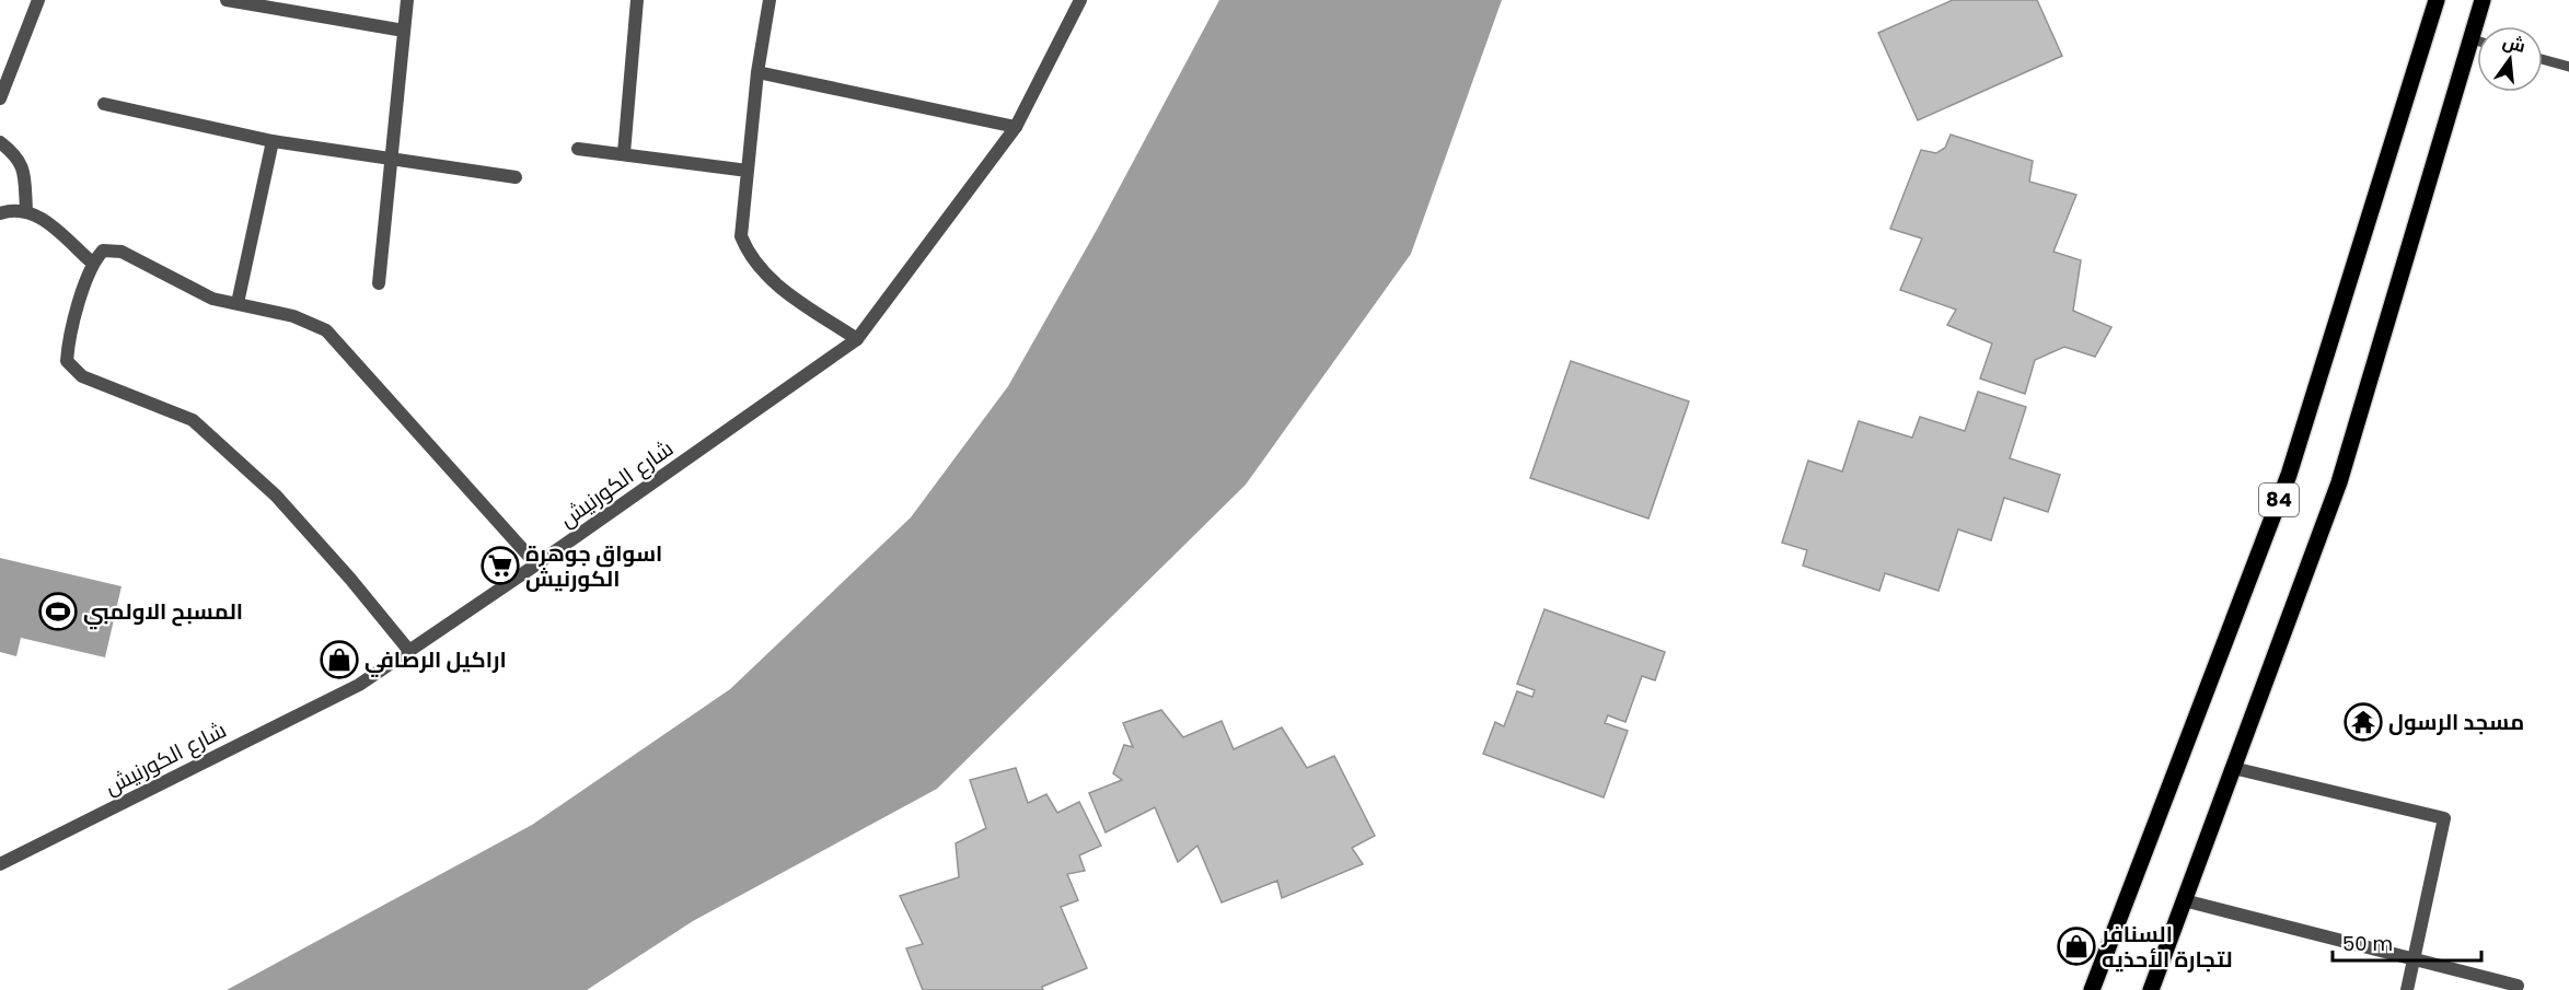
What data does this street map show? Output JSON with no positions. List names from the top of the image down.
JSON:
{
  "streets": {
    "main road": ["84"],
    "street": ["شارع الكورنيش"]
  },
  "places": {
    "supermarket": ["اسواق جوهرة الكورنيش"],
    "sports": ["المسبح الاولمبي"],
    "shop": ["اراكيل الرصافي", "السنافر لتجارة الأحذيه"],
    "temple": ["مسجد الرسول"]
  },
  "scale_bar": "50 m",
  "north": "top"
}
